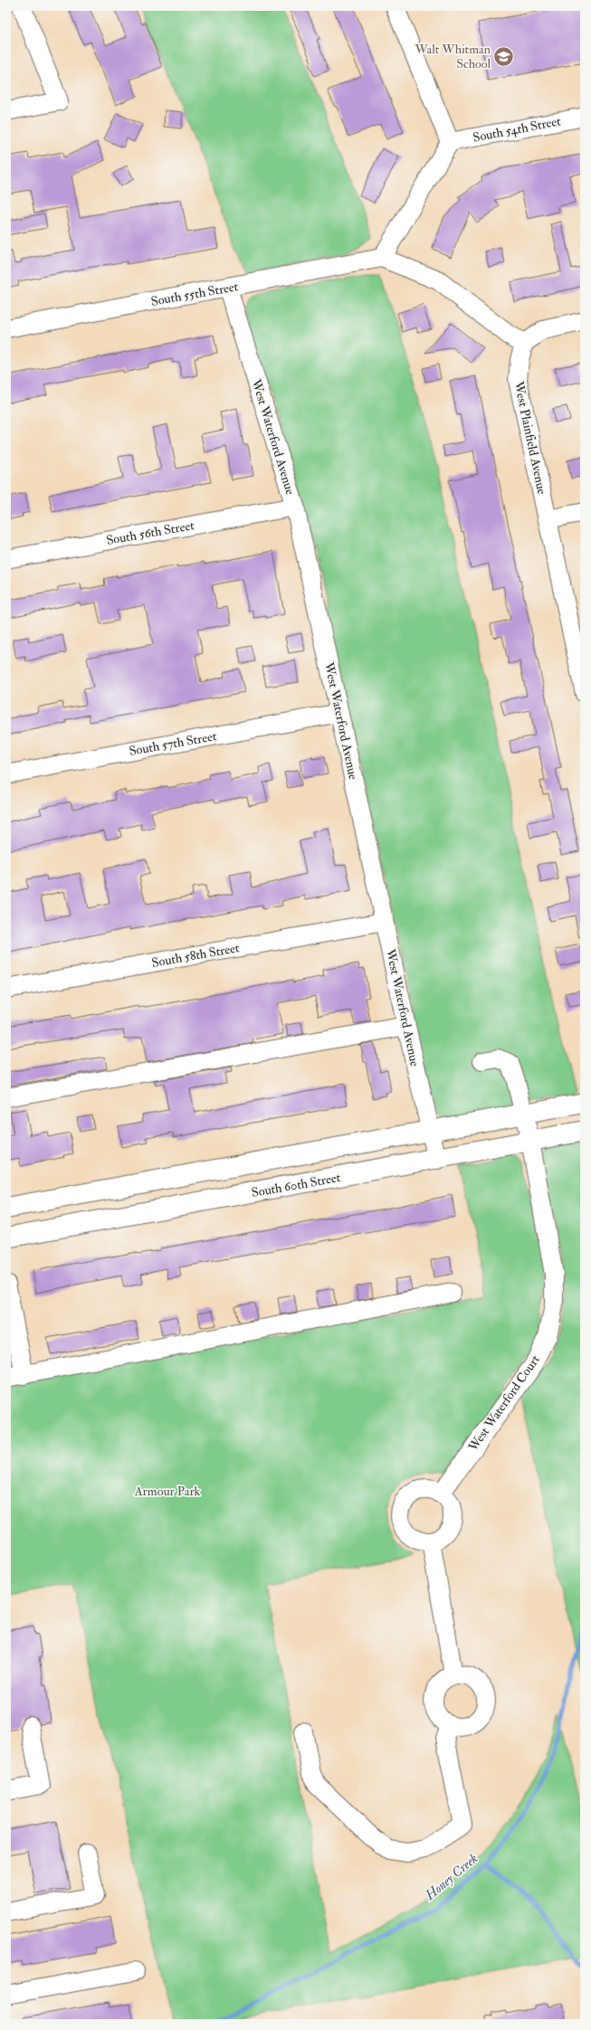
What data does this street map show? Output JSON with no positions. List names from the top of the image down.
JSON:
{
  "streets": {
    "main road": ["South 60th Street"],
    "street": [
      "South 54th Street",
      "South 55th Street",
      "West Waterford Avenue",
      "West Plainfield Avenue",
      "South 56th Street",
      "South 57th Street",
      "South 58th Street",
      "West Waterford Court"
    ]
  },
  "crossings": [
    ["South 55th Street", "West Waterford Avenue"],
    ["West Waterford Avenue", "South 56th Street"],
    ["West Waterford Avenue", "South 57th Street"],
    ["West Waterford Avenue", "South 58th Street"],
    ["West Waterford Avenue", "South 60th Street"],
    ["South 60th Street", "West Waterford Court"]
  ],
  "water": ["Honey Creek"],
  "parks": ["Armour Park"],
  "places": {
    "school or university": ["Walt Whitman School"]
  }
}
